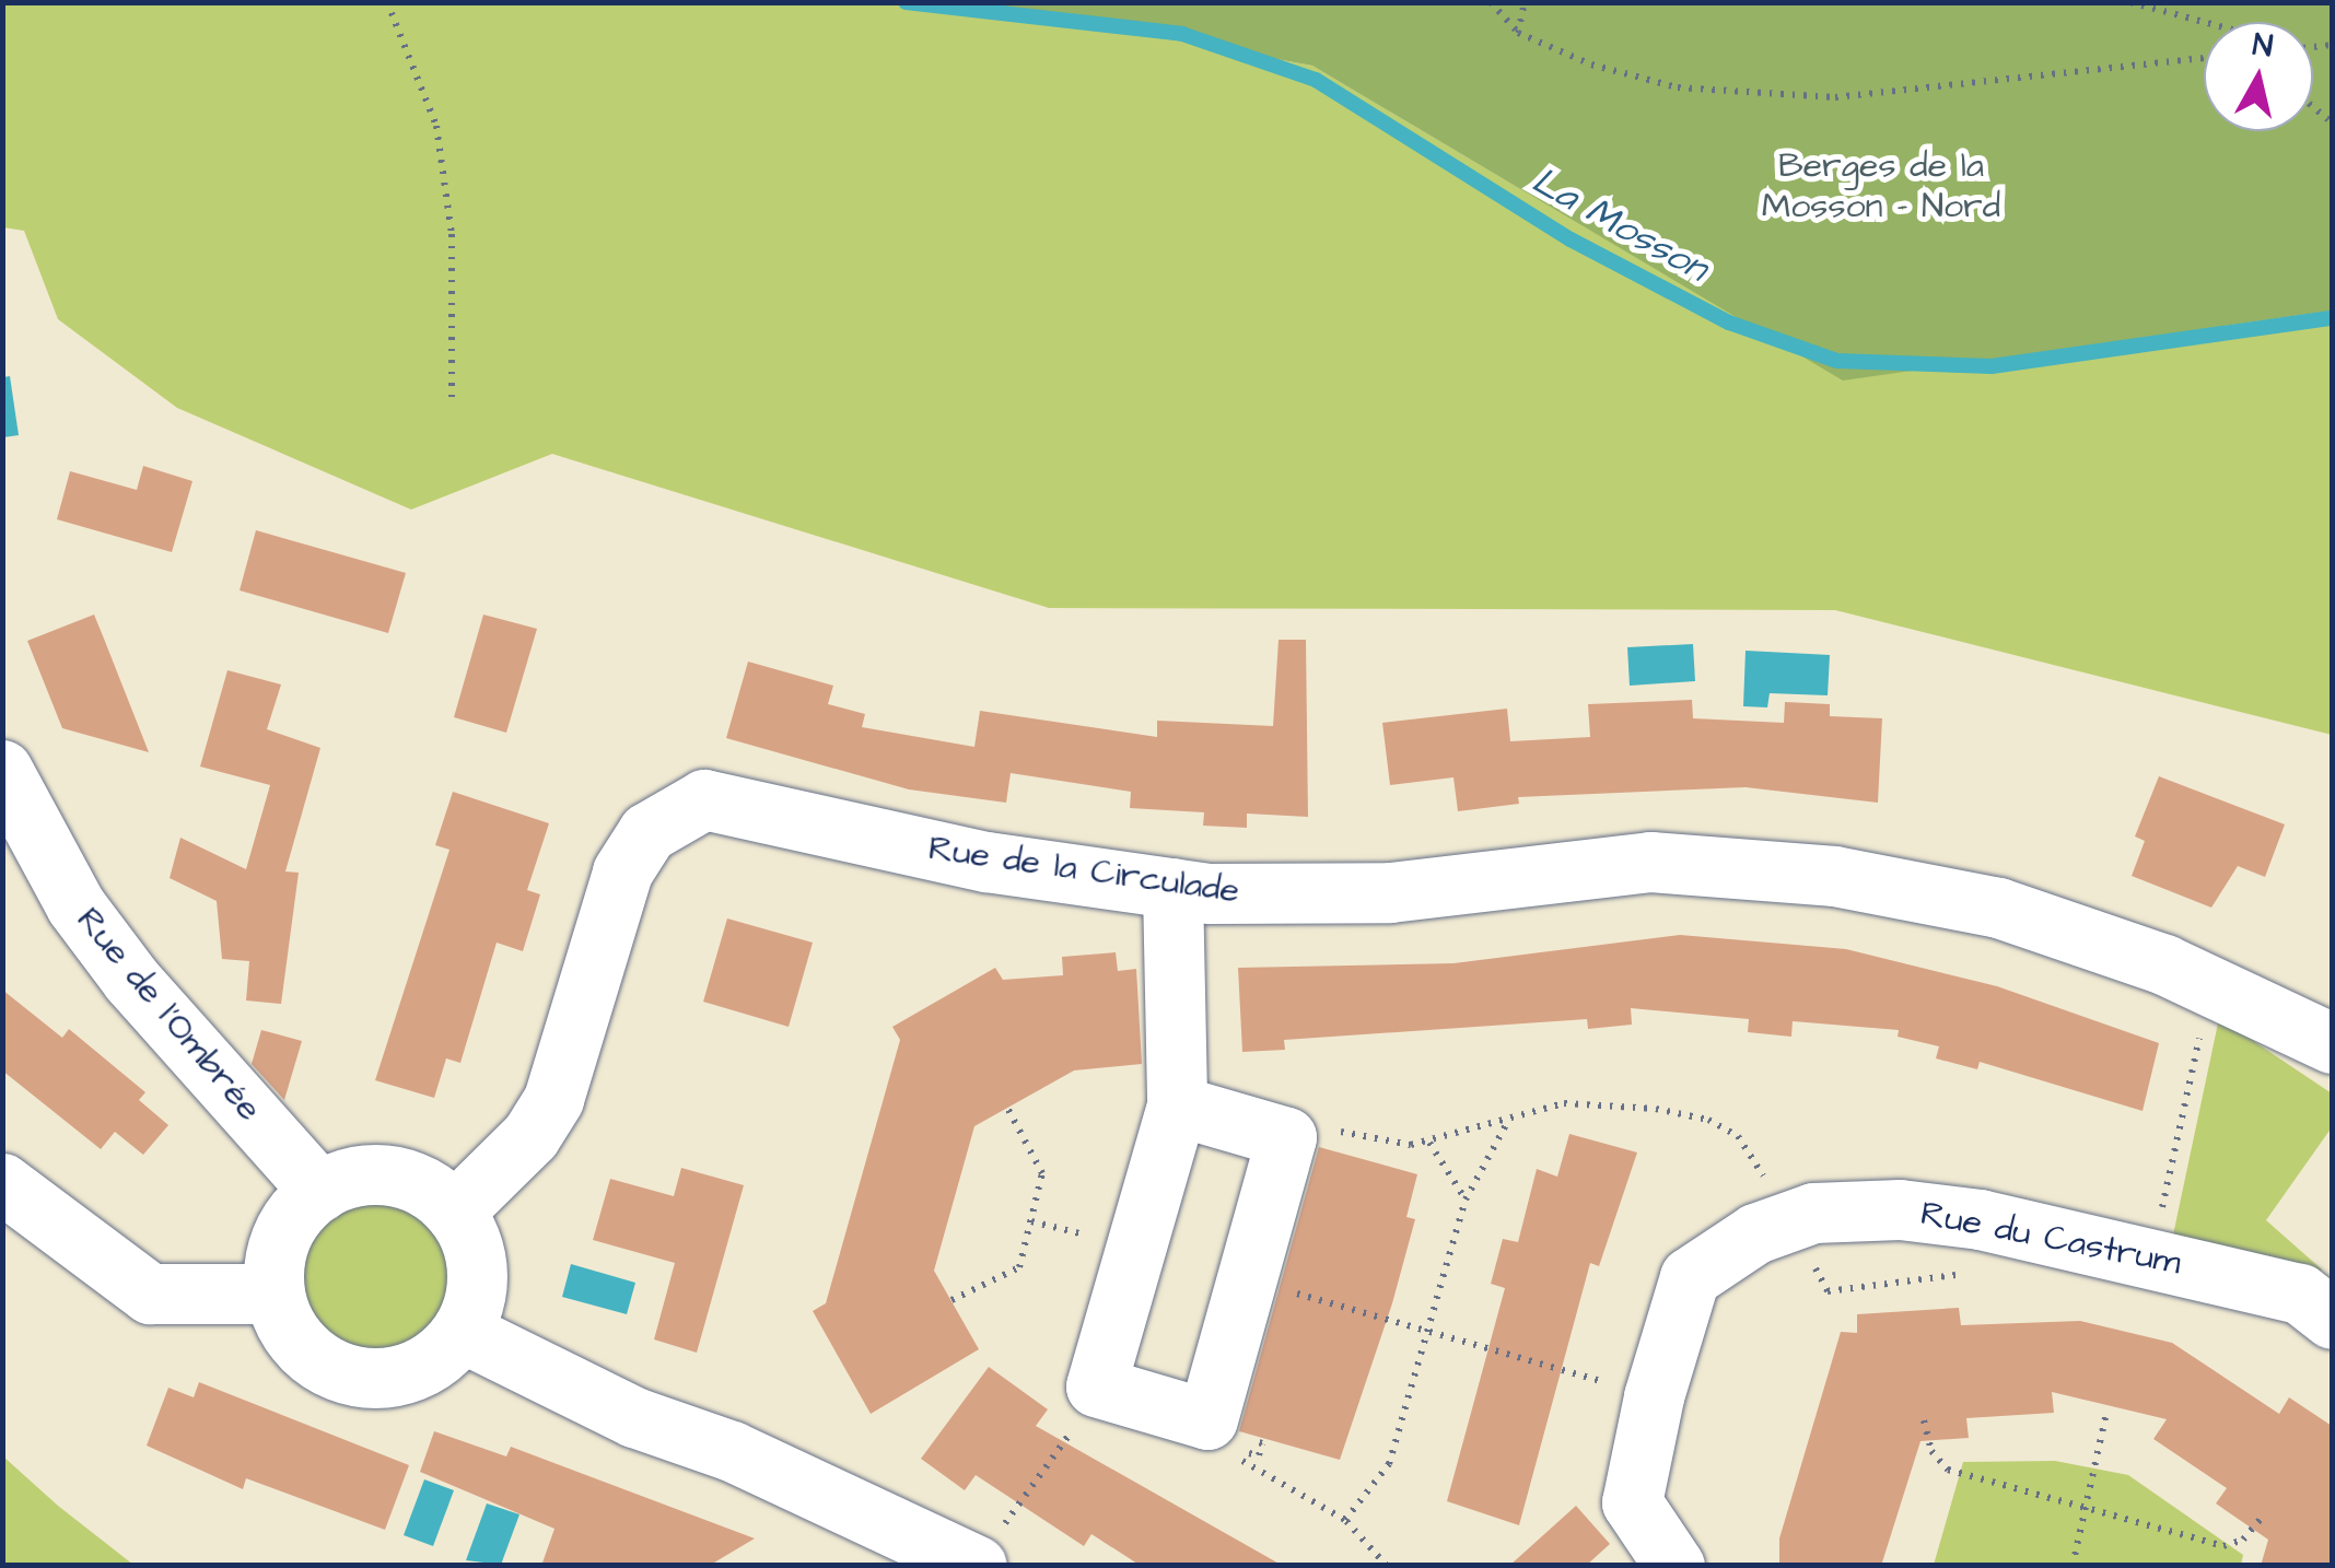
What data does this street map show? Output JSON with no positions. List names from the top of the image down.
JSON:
{
  "streets": {
    "street": ["Rue de la Circulade", "Rue de l'Ombrée", "Rue du Castrum"]
  },
  "crossings": [
    ["Rue de la Circulade", "Rue de l'Ombrée"]
  ],
  "water": ["La Mosson"],
  "parks": ["Berges de la Mosson - Nord"],
  "north": "top"
}
